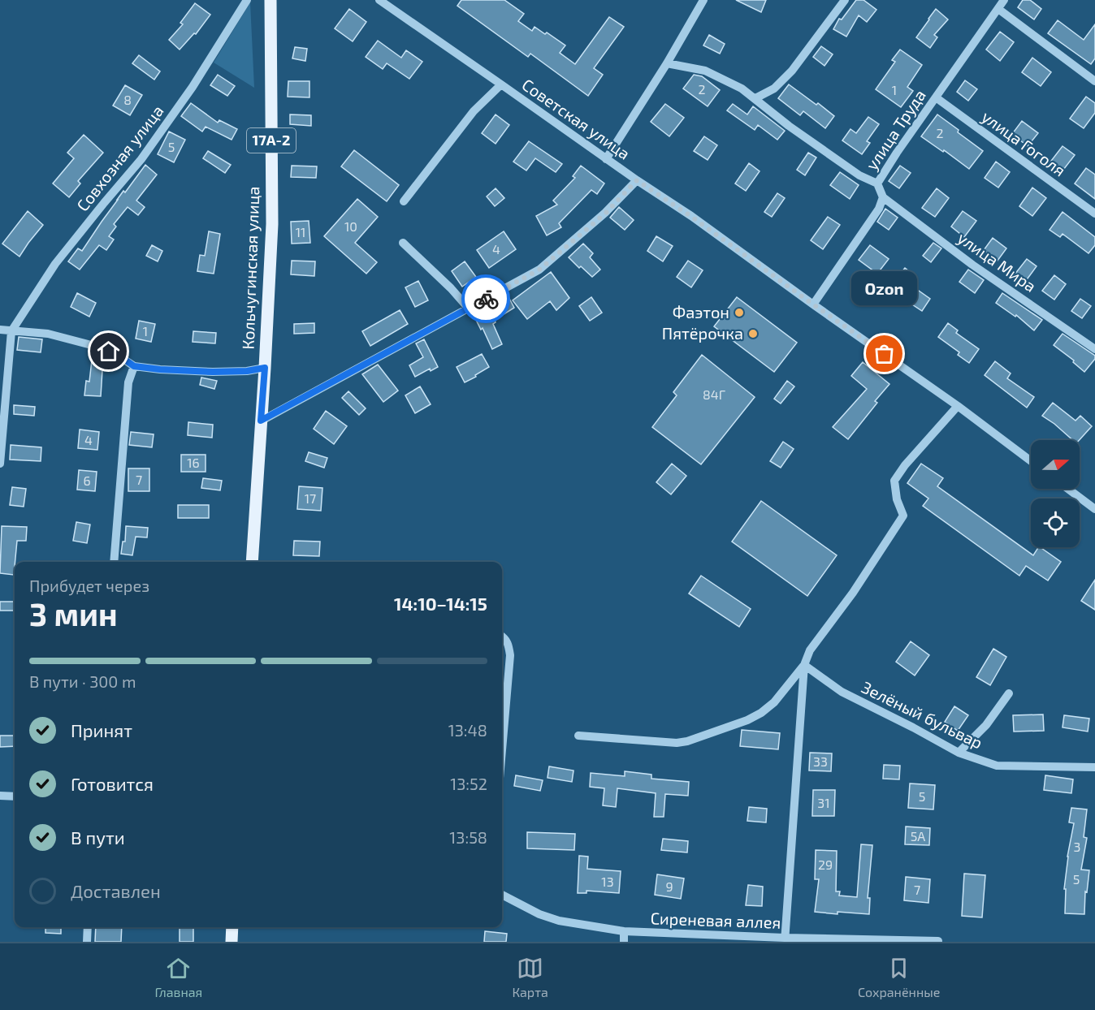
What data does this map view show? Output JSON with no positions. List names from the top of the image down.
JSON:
{
  "streets": {
    "main road": ["17А-2", "Кольчугинская улица"],
    "street": [
      "Советская улица",
      "улица Труда",
      "улица Гоголя",
      "Совхозная улица",
      "улица Мира",
      "Зелёный бульвар",
      "Сиреневая аллея"
    ]
  },
  "crossings": [
    ["улица Труда", "улица Гоголя"],
    ["улица Труда", "улица Мира"]
  ],
  "places": ["Фаэтон", "Пятёрочка", "Ozon"],
  "house_numbers": [
    "2",
    "1",
    "8",
    "2",
    "5",
    "10",
    "11",
    "4",
    "1",
    "84Г",
    "4",
    "16",
    "7",
    "6",
    "17",
    "33",
    "5",
    "31",
    "5А",
    "3",
    "29",
    "5",
    "13",
    "9",
    "7"
  ],
  "north": "right",
  "page": {
    "bubble": "Ozon",
    "heading": ["3 мин", "Прибудет через", "14:10–14:15"],
    "bar": "В пути · 300 m",
    "list": [
      ["Принят", "13:48"],
      ["Готовится", "13:52"],
      ["В пути", "13:58"],
      "Доставлен"
    ],
    "tabs": ["Главная", "Карта", "Сохранённые"]
  }
}
